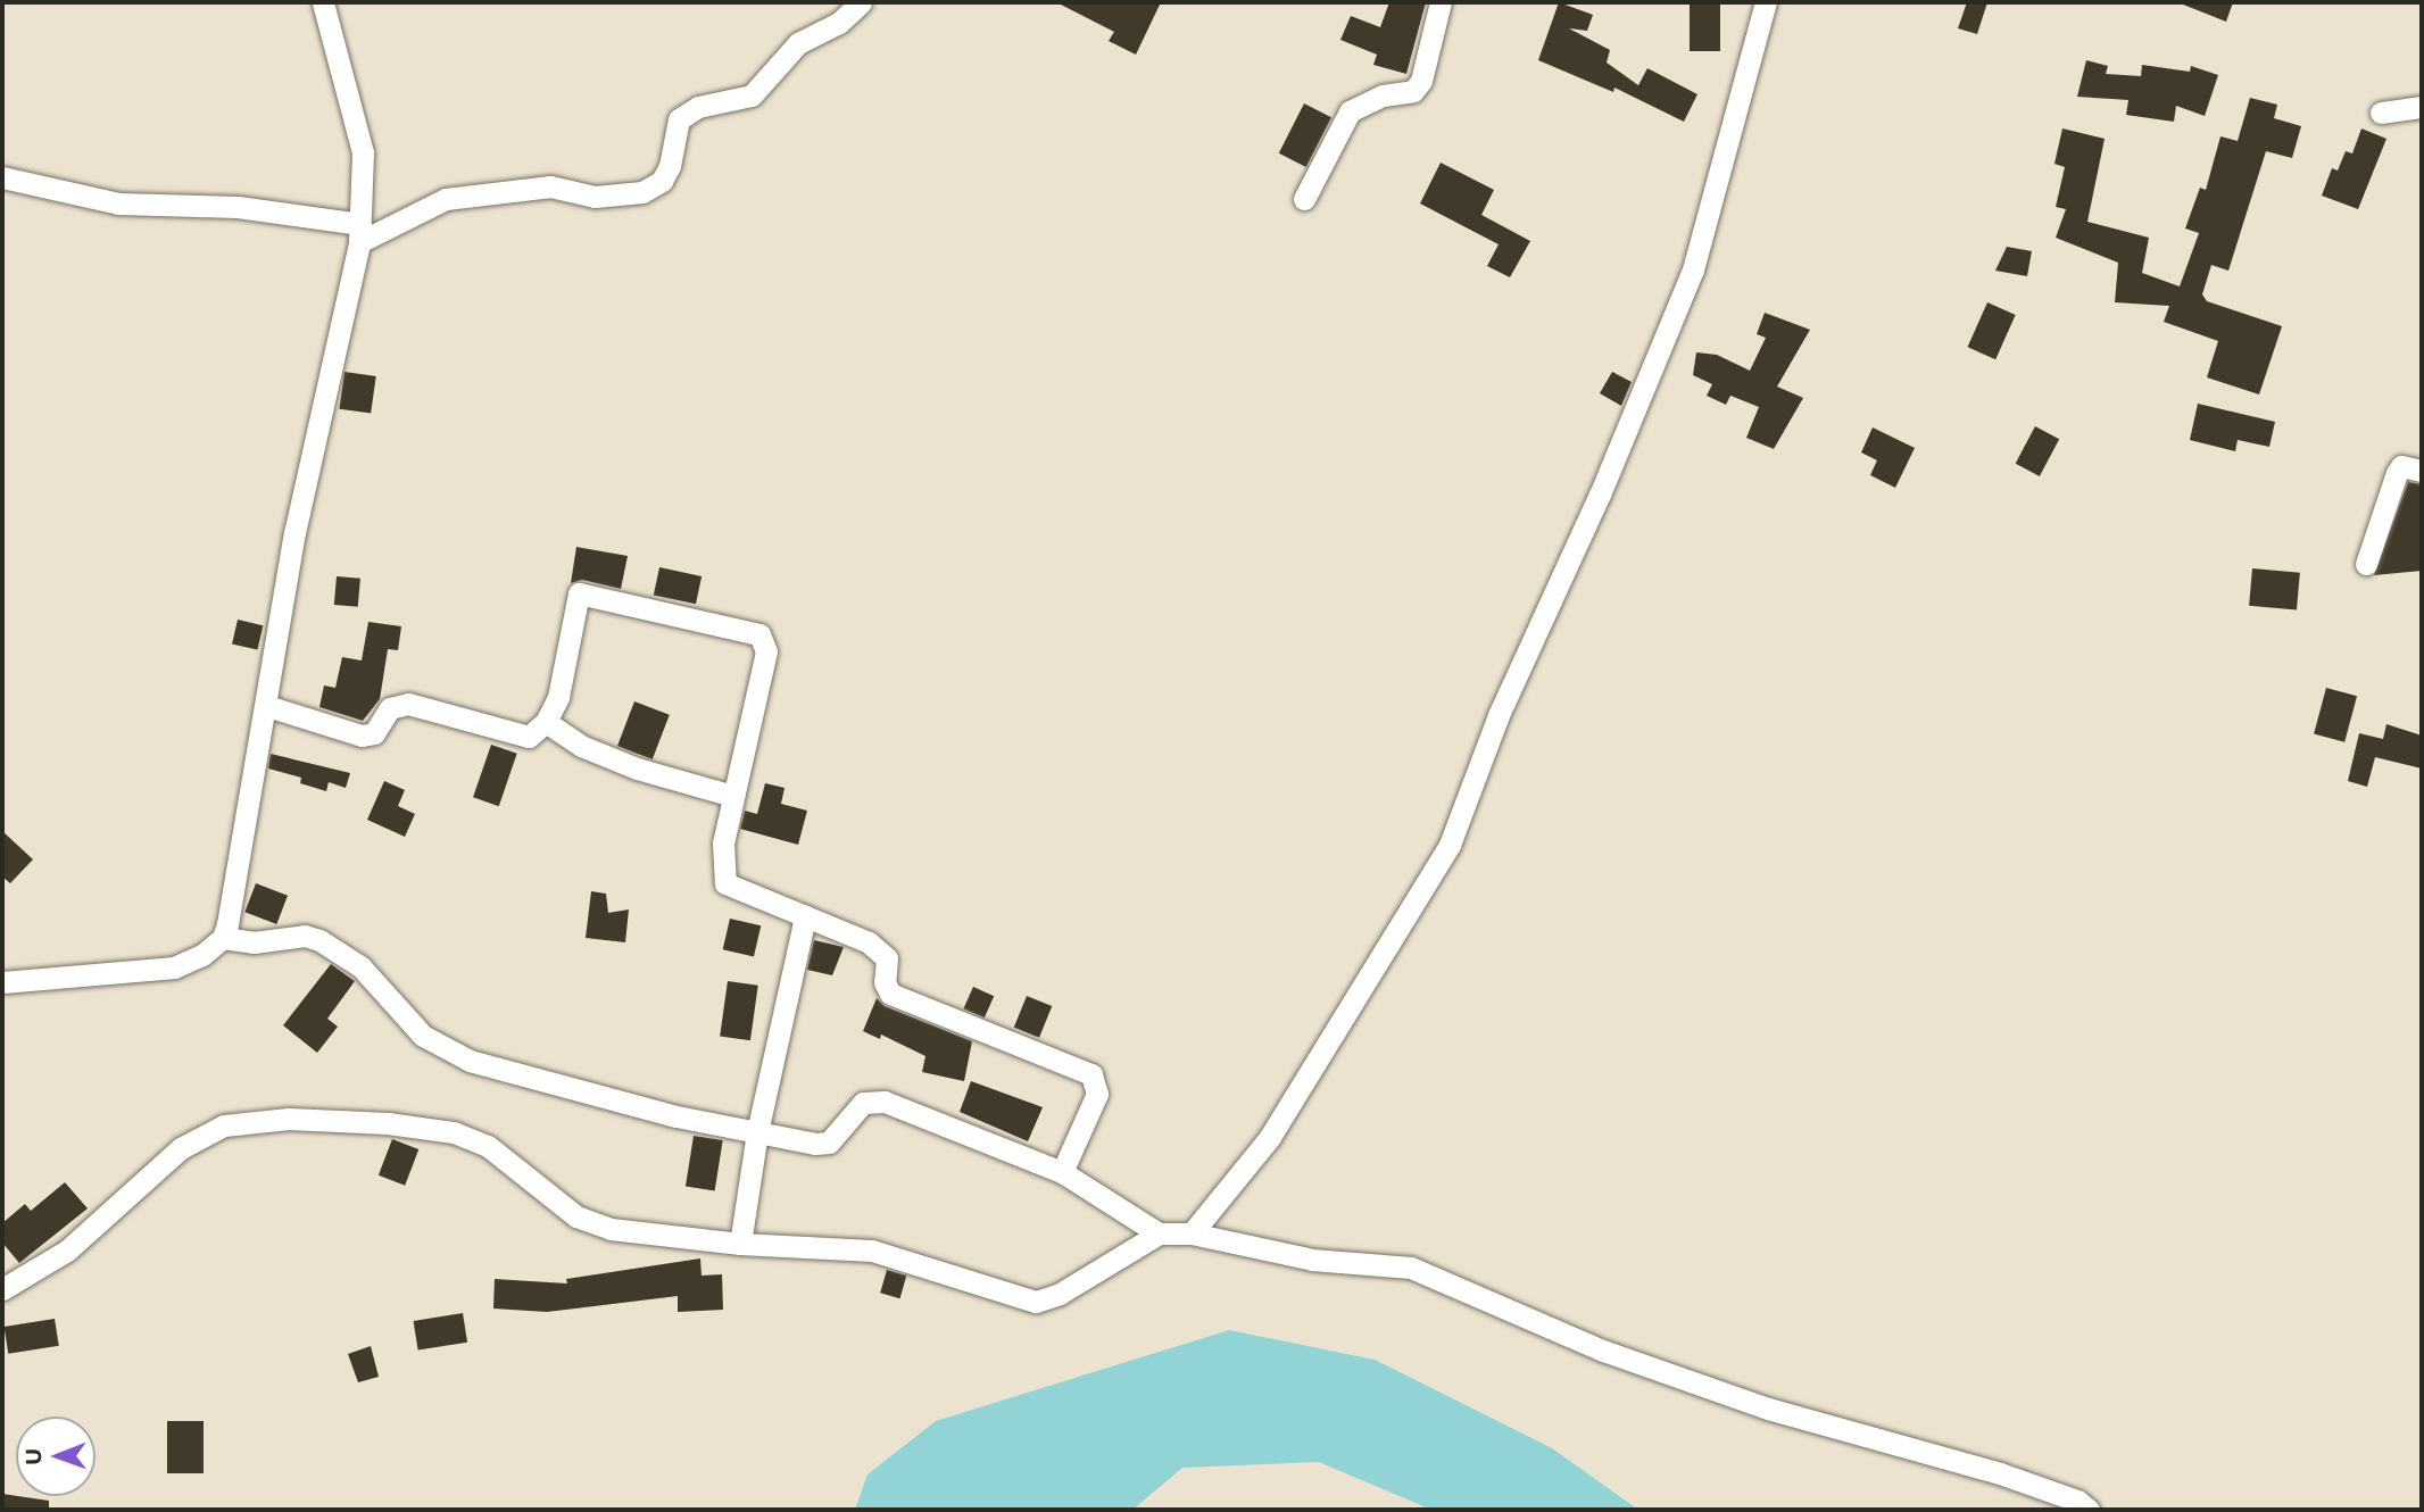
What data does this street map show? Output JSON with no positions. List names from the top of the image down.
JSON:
{
  "north": "left"
}
